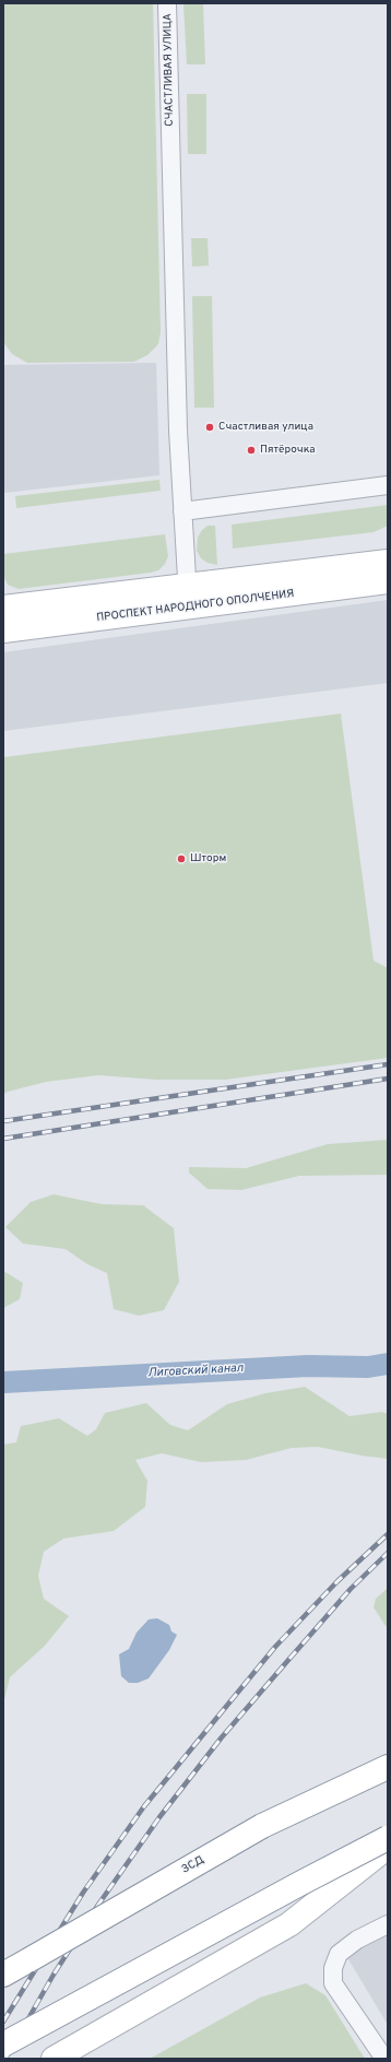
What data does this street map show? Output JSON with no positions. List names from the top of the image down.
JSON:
{
  "streets": {
    "main road": ["ПРОСПЕКТ НАРОДНОГО ОПОЛЧЕНИЯ", "ЗСД"],
    "street": ["СЧАСТЛИВАЯ УЛИЦА"]
  },
  "crossings": [
    ["СЧАСТЛИВАЯ УЛИЦА", "ПРОСПЕКТ НАРОДНОГО ОПОЛЧЕНИЯ"]
  ],
  "water": ["Лиговский канал"],
  "places": ["Счастливая улица", "Пятёрочка", "Шторм"]
}
